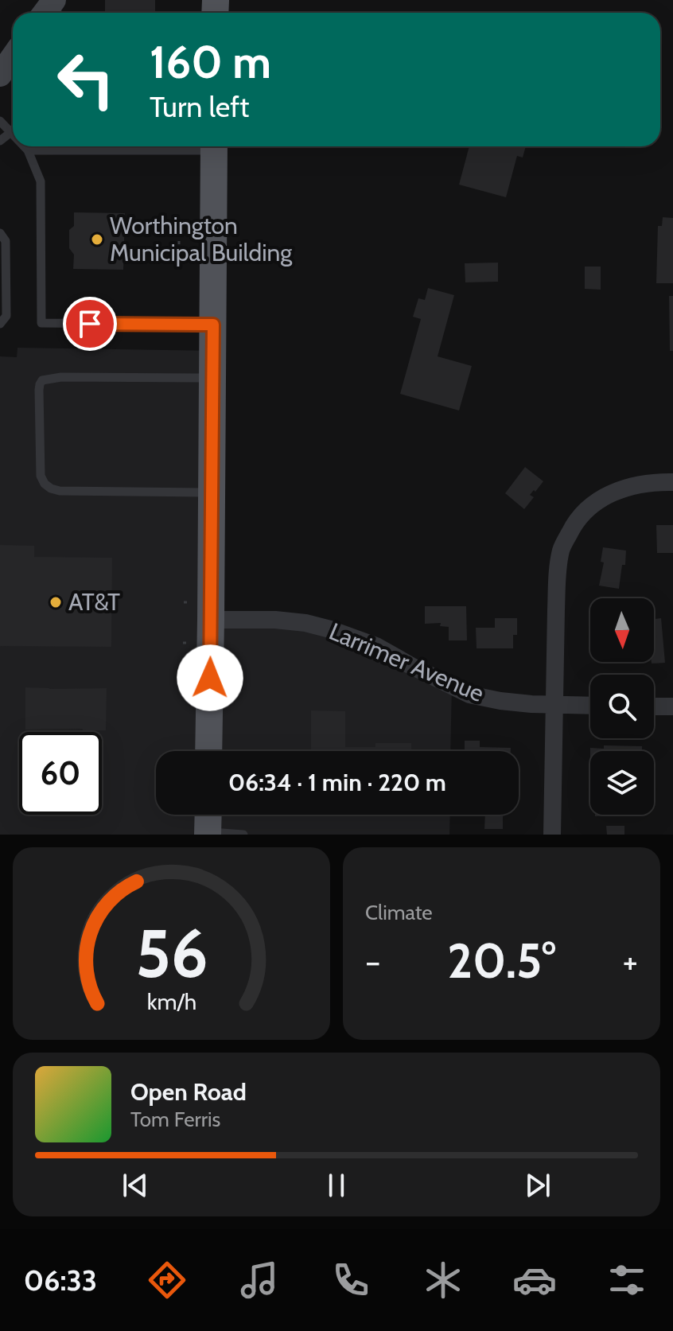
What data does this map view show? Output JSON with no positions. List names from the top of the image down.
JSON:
{
  "streets": {
    "street": ["Larrimer Avenue"]
  },
  "places": ["Worthington Municipal Building", "AT&T"],
  "north": "bottom",
  "page": {
    "turn": ["160 m", "Turn left"],
    "limit": "60",
    "trip": "06:34 · 1 min · 220 m",
    "tile": "Climate",
    "heat": ["−", "20.5°", "+"],
    "song": ["Open Road", "Tom Ferris"],
    "tabs": "06:33",
    "gauge": ["56", "km/h"]
  }
}
